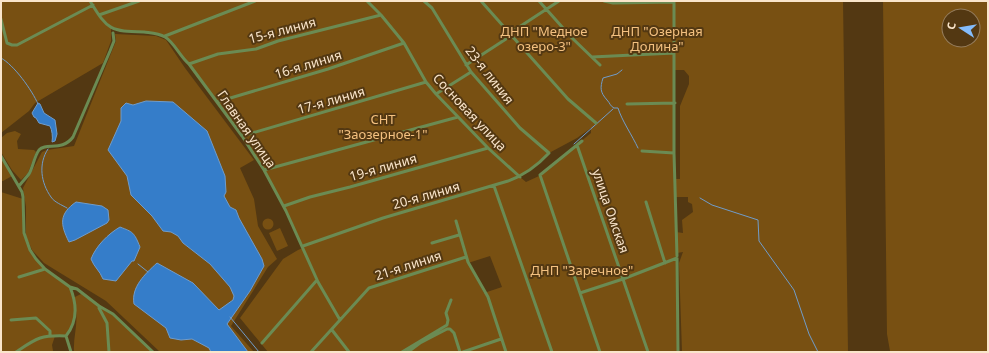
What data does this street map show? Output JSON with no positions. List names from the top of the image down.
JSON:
{
  "streets": {
    "street": [
      "15-я линия",
      "16-я линия",
      "23-я линия",
      "17-я линия",
      "Сосновая улица",
      "Главная улица",
      "19-я линия",
      "20-я линия",
      "улица Омская",
      "21-я линия"
    ]
  },
  "crossings": [
    ["15-я линия", "Сосновая улица"],
    ["15-я линия", "Главная улица"],
    ["16-я линия", "Сосновая улица"],
    ["16-я линия", "Главная улица"],
    ["23-я линия", "20-я линия"],
    ["17-я линия", "Сосновая улица"],
    ["17-я линия", "Главная улица"],
    ["Сосновая улица", "19-я линия"],
    ["Сосновая улица", "20-я линия"],
    ["Главная улица", "19-я линия"],
    ["Главная улица", "20-я линия"],
    ["Главная улица", "21-я линия"]
  ],
  "parks": [
    "ДНП \"Медное озеро-3\"",
    "ДНП \"Озерная Долина\"",
    "СНТ \"Заозерное-1\"",
    "ДНП \"Заречное\""
  ],
  "north": "left"
}
